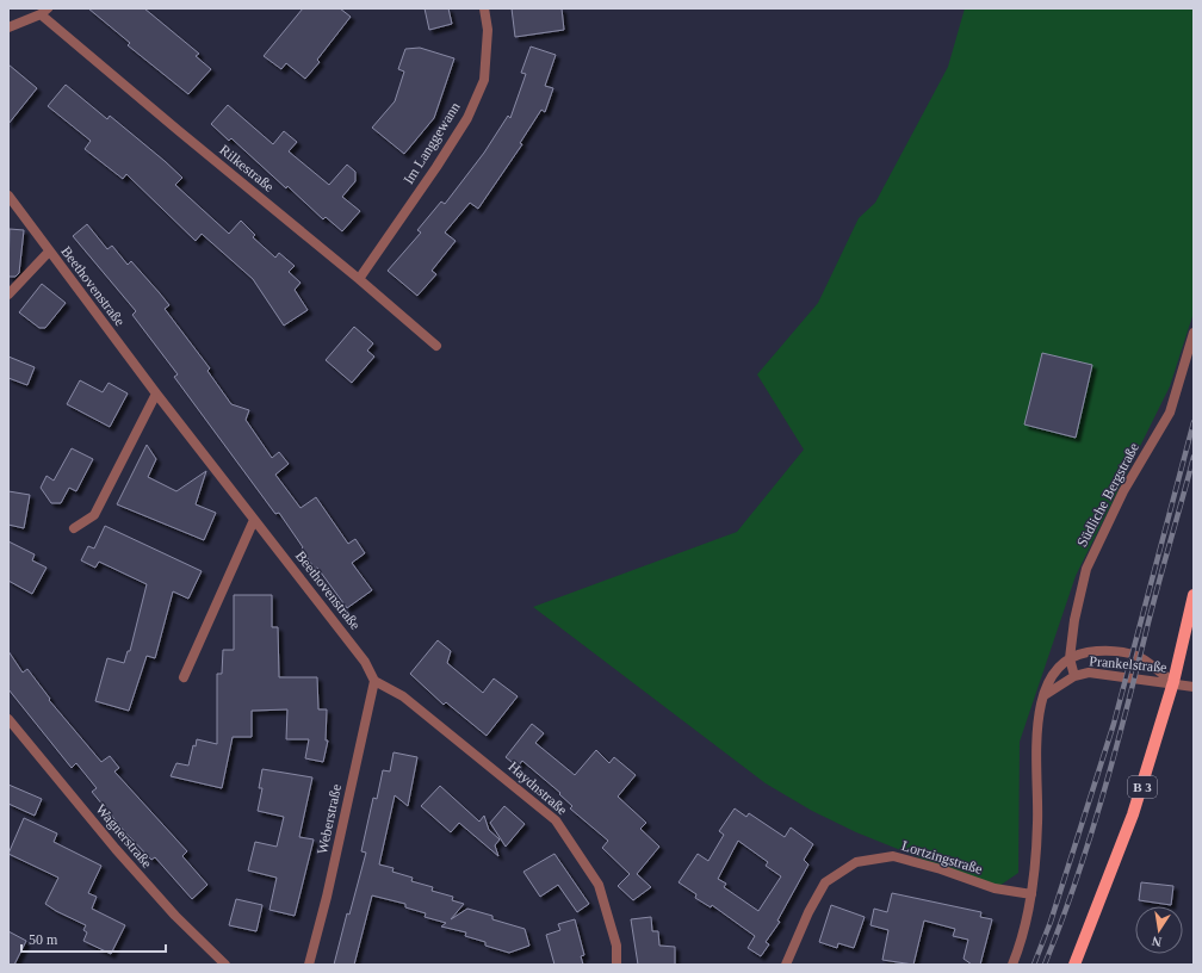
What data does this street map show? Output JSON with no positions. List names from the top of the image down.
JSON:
{
  "streets": {
    "main road": ["B 3"],
    "street": [
      "Im Langgewann",
      "Rilkestraße",
      "Beethovenstraße",
      "Südliche Bergstraße",
      "Prankelstraße",
      "Haydnstraße",
      "Weberstraße",
      "Wagnerstraße",
      "Lortzingstraße"
    ]
  },
  "crossings": [
    ["Im Langgewann", "Rilkestraße"],
    ["Beethovenstraße", "Haydnstraße"],
    ["Beethovenstraße", "Weberstraße"],
    ["Südliche Bergstraße", "Prankelstraße"],
    ["Prankelstraße", "B 3"],
    ["Prankelstraße", "Lortzingstraße"],
    ["Haydnstraße", "Weberstraße"]
  ],
  "scale_bar": "50 m",
  "north": "bottom"
}
